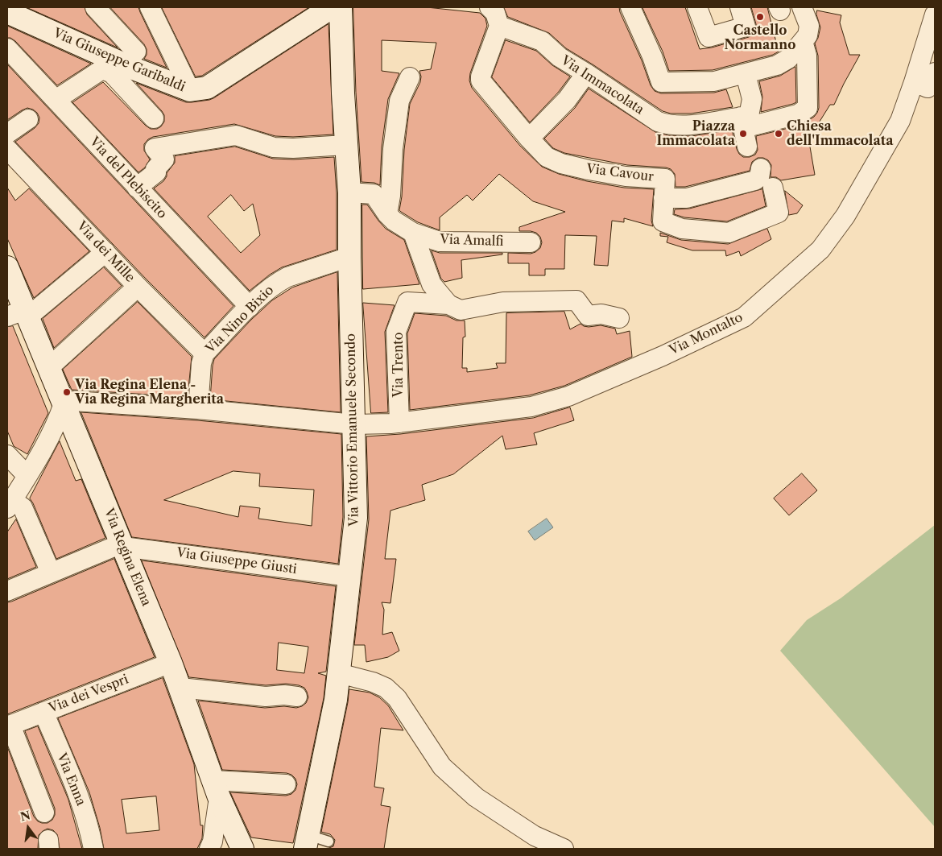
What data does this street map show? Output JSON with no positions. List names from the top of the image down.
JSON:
{
  "streets": {
    "street": [
      "Via Giuseppe Garibaldi",
      "Via Immacolata",
      "Via Cavour",
      "Via del Plebiscito",
      "Via Amalfi",
      "Via dei Mille",
      "Via Nino Bixio",
      "Via Montalto",
      "Via Trento",
      "Via Vittorio Emanuele Secondo",
      "Via Regina Elena",
      "Via Giuseppe Giusti",
      "Via dei Vespri",
      "Via Enna"
    ]
  },
  "crossings": [
    ["Via Immacolata", "Via Cavour"],
    ["Via del Plebiscito", "Via Nino Bixio"],
    ["Via Amalfi", "Via Vittorio Emanuele Secondo"],
    ["Via dei Mille", "Via Nino Bixio"],
    ["Via Nino Bixio", "Via Montalto"],
    ["Via Nino Bixio", "Via Vittorio Emanuele Secondo"],
    ["Via Montalto", "Via Trento"],
    ["Via Montalto", "Via Vittorio Emanuele Secondo"],
    ["Via Montalto", "Via Regina Elena"],
    ["Via Vittorio Emanuele Secondo", "Via Giuseppe Giusti"],
    ["Via Regina Elena", "Via Giuseppe Giusti"],
    ["Via Regina Elena", "Via dei Vespri"],
    ["Via dei Vespri", "Via Enna"]
  ],
  "places": [
    "Castello Normanno",
    "Piazza Immacolata",
    "Chiesa dell'Immacolata",
    "Via Regina Elena - Via Regina Margherita"
  ],
  "north": "top"
}
